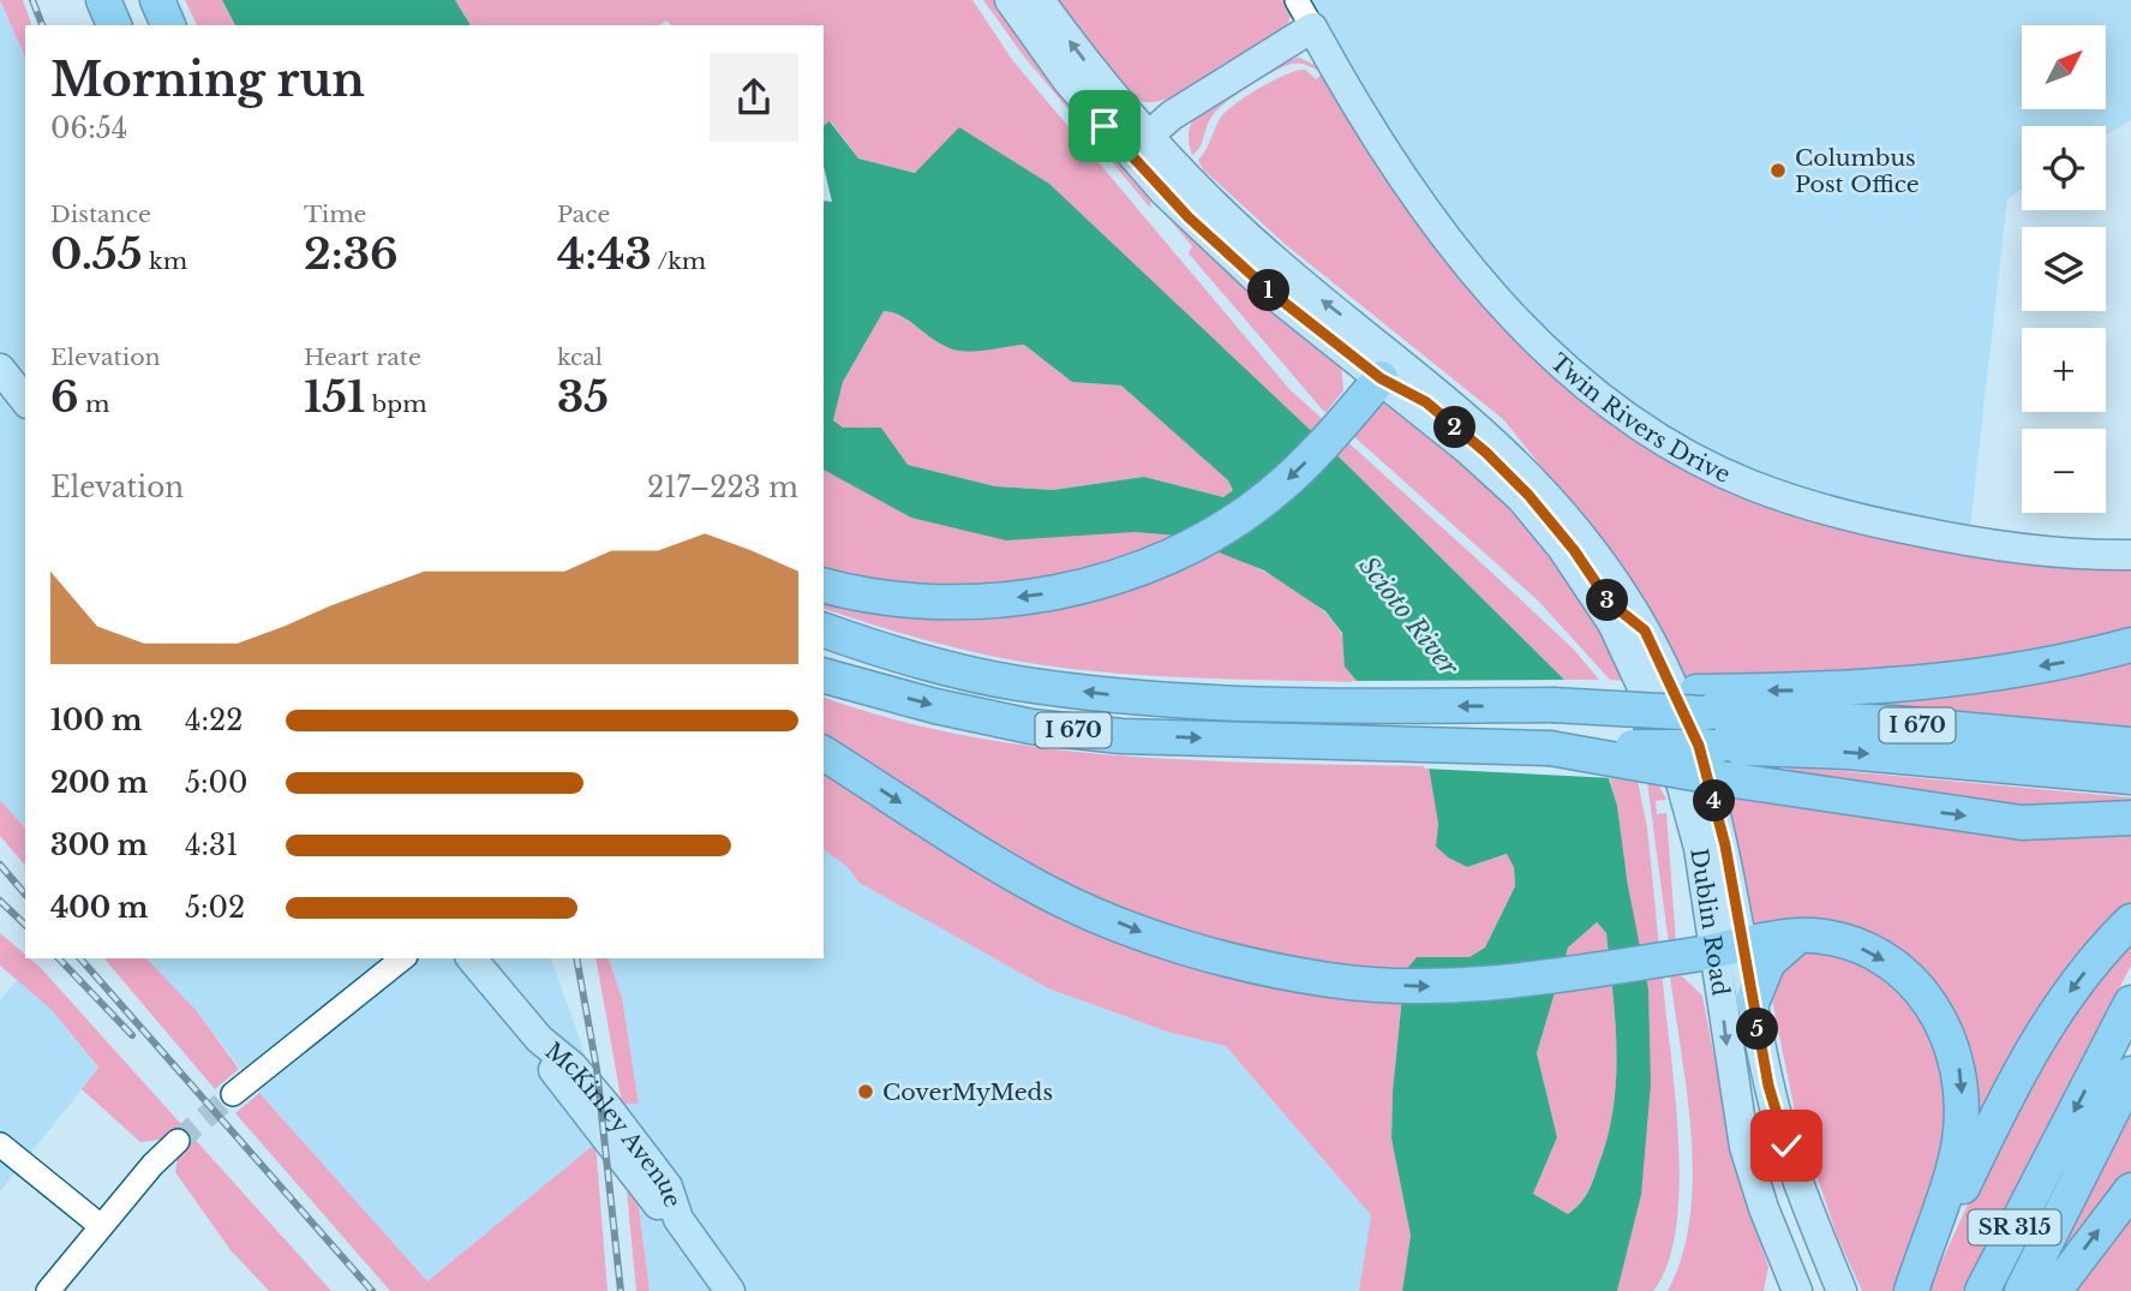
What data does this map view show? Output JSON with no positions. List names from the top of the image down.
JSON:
{
  "streets": {
    "highway": ["I 670", "SR 315"],
    "main road": ["Twin Rivers Drive", "Dublin Road", "McKinley Avenue"]
  },
  "water": ["Scioto River"],
  "places": ["Columbus Post Office", "CoverMyMeds"],
  "north": "top right",
  "page": {
    "map_buttons": ["+", "−"],
    "heading": ["Morning run", "06:54"],
    "stats": [
      ["Distance", "0.55 km"],
      ["Time", "2:36"],
      ["Pace", "4:43 /km"],
      ["Elevation", "6 m"],
      ["Heart rate", "151 bpm"],
      ["kcal", "35"]
    ],
    "pins": [
      "1",
      "2",
      "3",
      "4",
      "5"
    ],
    "chart": ["Elevation", "217–223 m"],
    "list": [
      {
        "name": "100 m",
        "note": "4:22"
      },
      {
        "name": "200 m",
        "note": "5:00"
      },
      {
        "name": "300 m",
        "note": "4:31"
      },
      {
        "name": "400 m",
        "note": "5:02"
      }
    ]
  }
}
